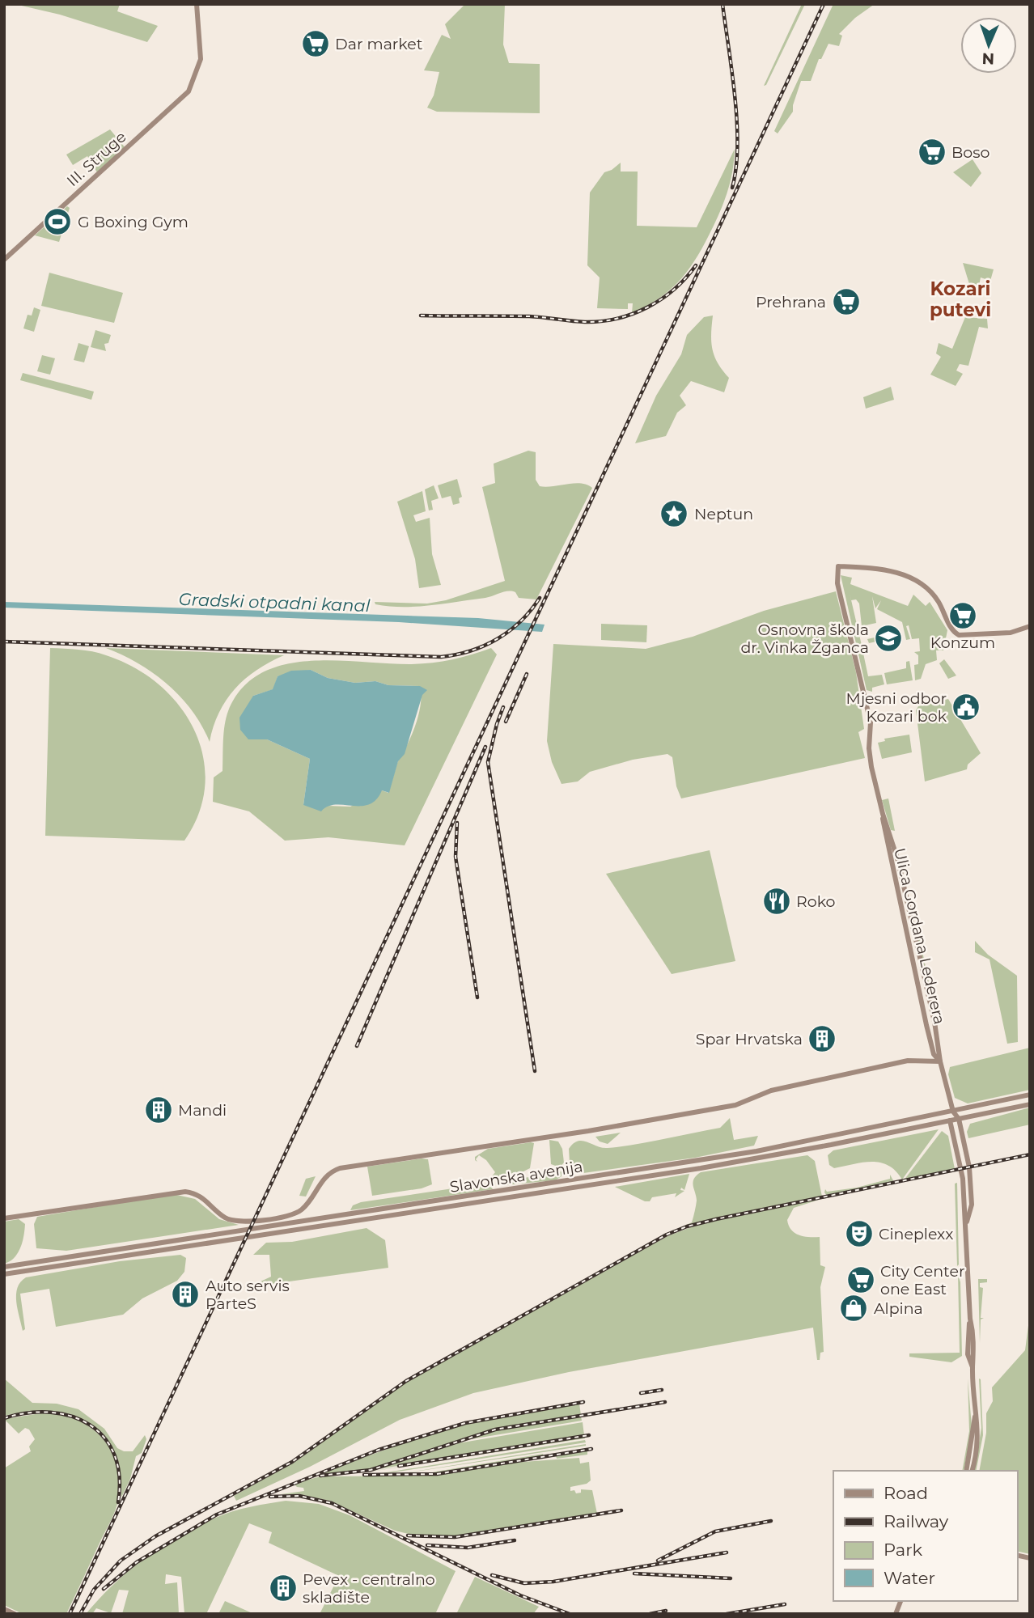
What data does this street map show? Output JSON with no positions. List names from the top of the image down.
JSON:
{
  "streets": {
    "street": ["III. Struge", "Ulica Gordana Lederera", "Slavonska avenija"]
  },
  "crossings": [
    ["Ulica Gordana Lederera", "Slavonska avenija"]
  ],
  "districts": ["Kozari putevi"],
  "water": ["Gradski otpadni kanal"],
  "places": {
    "supermarket": [
      "Dar market",
      "Boso",
      "Prehrana",
      "Konzum",
      "City Center one East"
    ],
    "sports": ["G Boxing Gym"],
    "place": ["Neptun"],
    "school or university": ["Osnovna škola dr. Vinka Žganca"],
    "public building": ["Mjesni odbor Kozari bok"],
    "restaurant": ["Roko"],
    "building": [
      "Spar Hrvatska",
      "Mandi",
      "Auto servis ParteS",
      "Pevex - centralno skladište"
    ],
    "theatre": ["Cineplexx"],
    "shop": ["Alpina"]
  },
  "legend": [
    "Road",
    "Railway",
    "Park",
    "Water"
  ],
  "north": "bottom"
}
